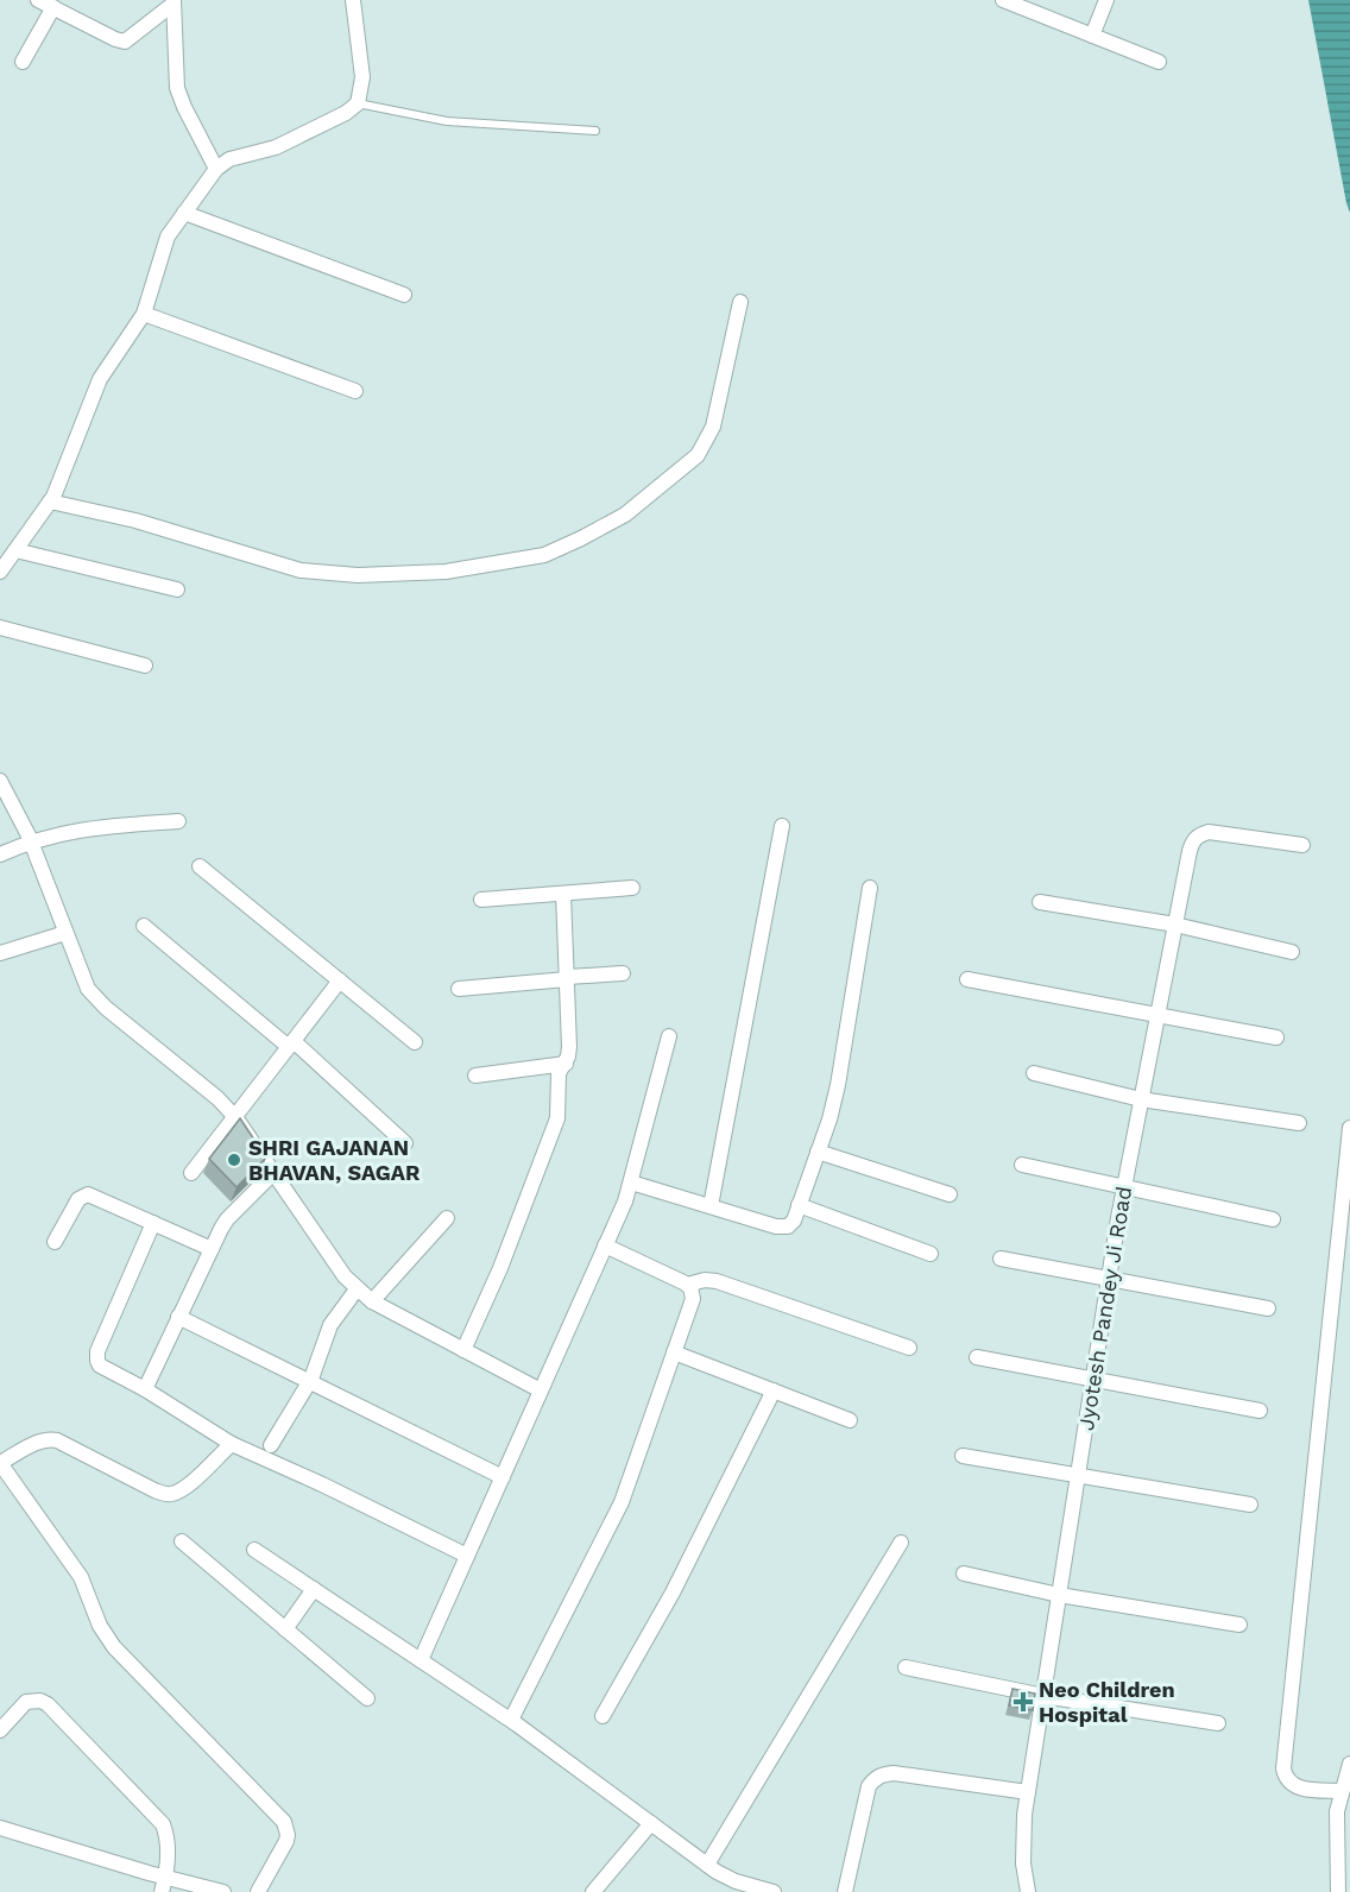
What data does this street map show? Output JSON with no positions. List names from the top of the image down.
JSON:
{
  "streets": {
    "street": ["Jyotesh Pandey Ji Road"]
  },
  "places": {
    "other": ["SHRI GAJANAN BHAVAN, SAGAR"],
    "health": ["Neo Children Hospital"]
  }
}
